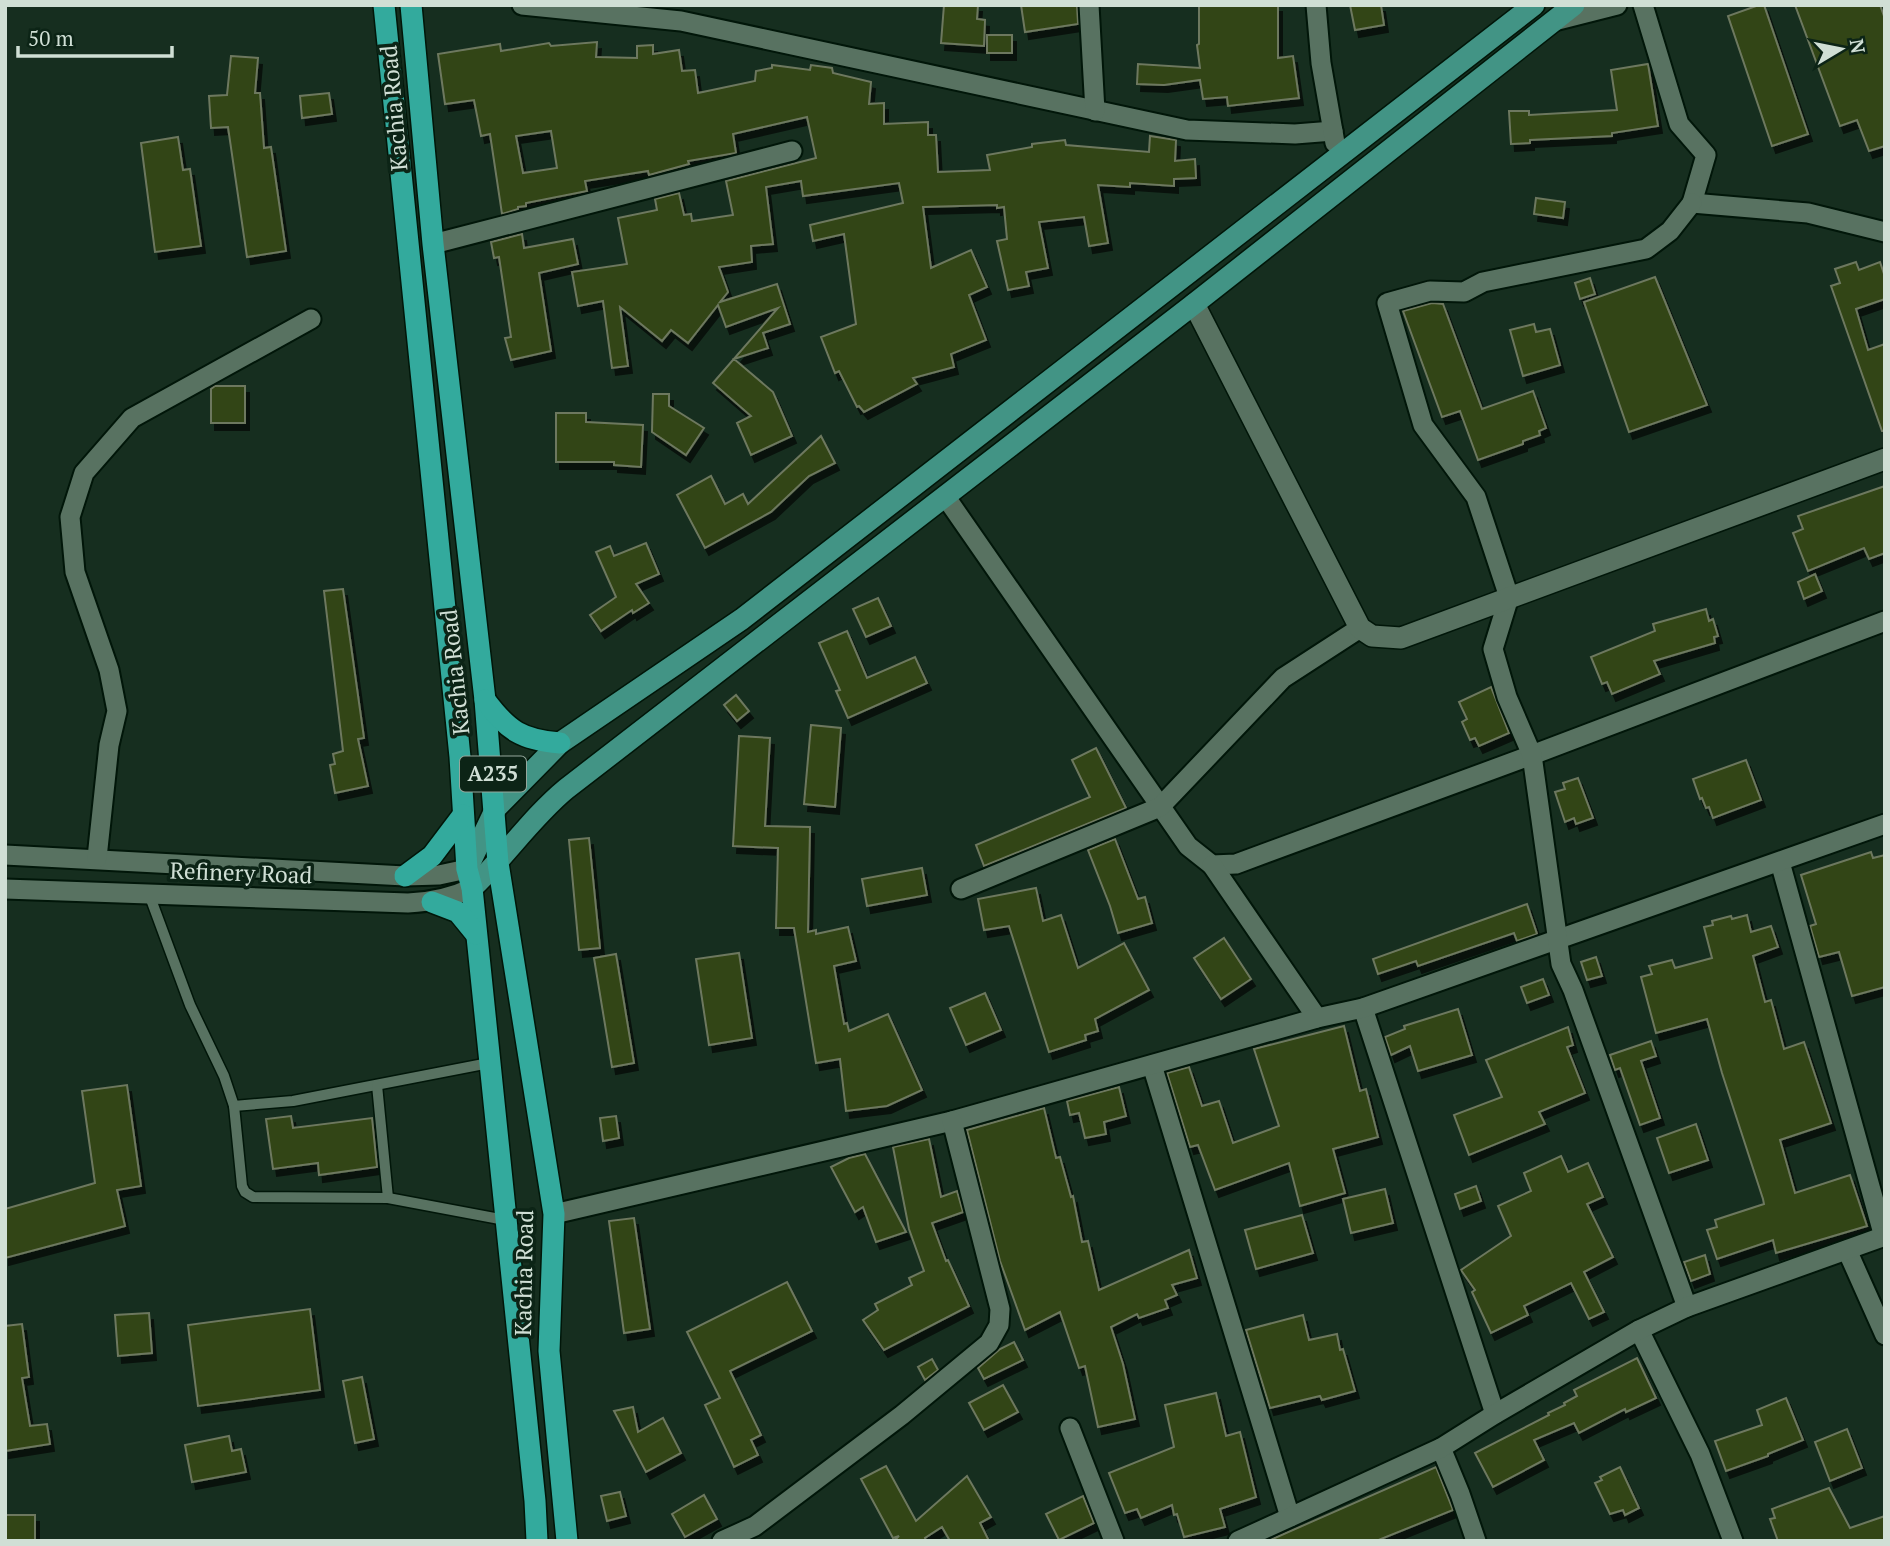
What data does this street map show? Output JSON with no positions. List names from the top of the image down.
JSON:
{
  "streets": {
    "highway": ["Kachia Road", "A235"],
    "street": ["Refinery Road"]
  },
  "crossings": [
    ["Kachia Road", "Refinery Road"]
  ],
  "scale_bar": "50 m",
  "north": "right"
}
